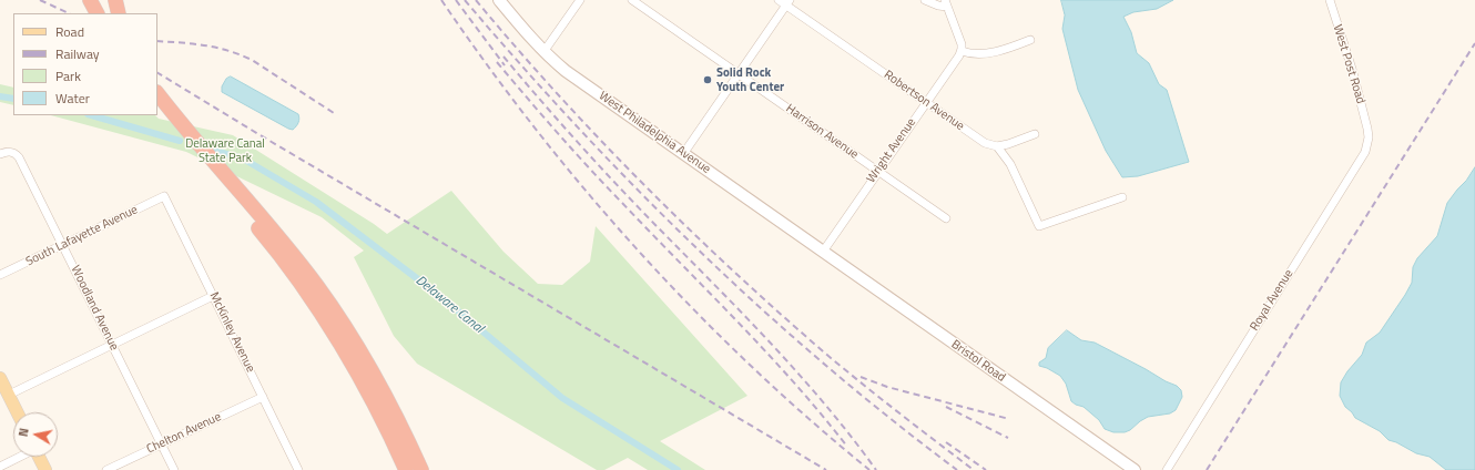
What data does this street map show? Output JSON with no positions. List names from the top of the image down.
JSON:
{
  "streets": {
    "main road": ["West Philadelphia Avenue", "Bristol Road"],
    "street": [
      "West Post Road",
      "Robertson Avenue",
      "Harrison Avenue",
      "Wright Avenue",
      "South Lafayette Avenue",
      "Royal Avenue",
      "Woodland Avenue",
      "McKinley Avenue",
      "Chelton Avenue"
    ]
  },
  "crossings": [
    ["West Post Road", "Royal Avenue"],
    ["Robertson Avenue", "Wright Avenue"],
    ["Harrison Avenue", "Wright Avenue"],
    ["West Philadelphia Avenue", "Wright Avenue"],
    ["West Philadelphia Avenue", "Bristol Road"],
    ["Wright Avenue", "Bristol Road"],
    ["South Lafayette Avenue", "Woodland Avenue"],
    ["South Lafayette Avenue", "McKinley Avenue"],
    ["Woodland Avenue", "Chelton Avenue"],
    ["McKinley Avenue", "Chelton Avenue"]
  ],
  "water": ["Delaware Canal"],
  "parks": ["Delaware Canal State Park"],
  "places": ["Solid Rock Youth Center"],
  "legend": [
    "Road",
    "Railway",
    "Park",
    "Water"
  ],
  "north": "left"
}
